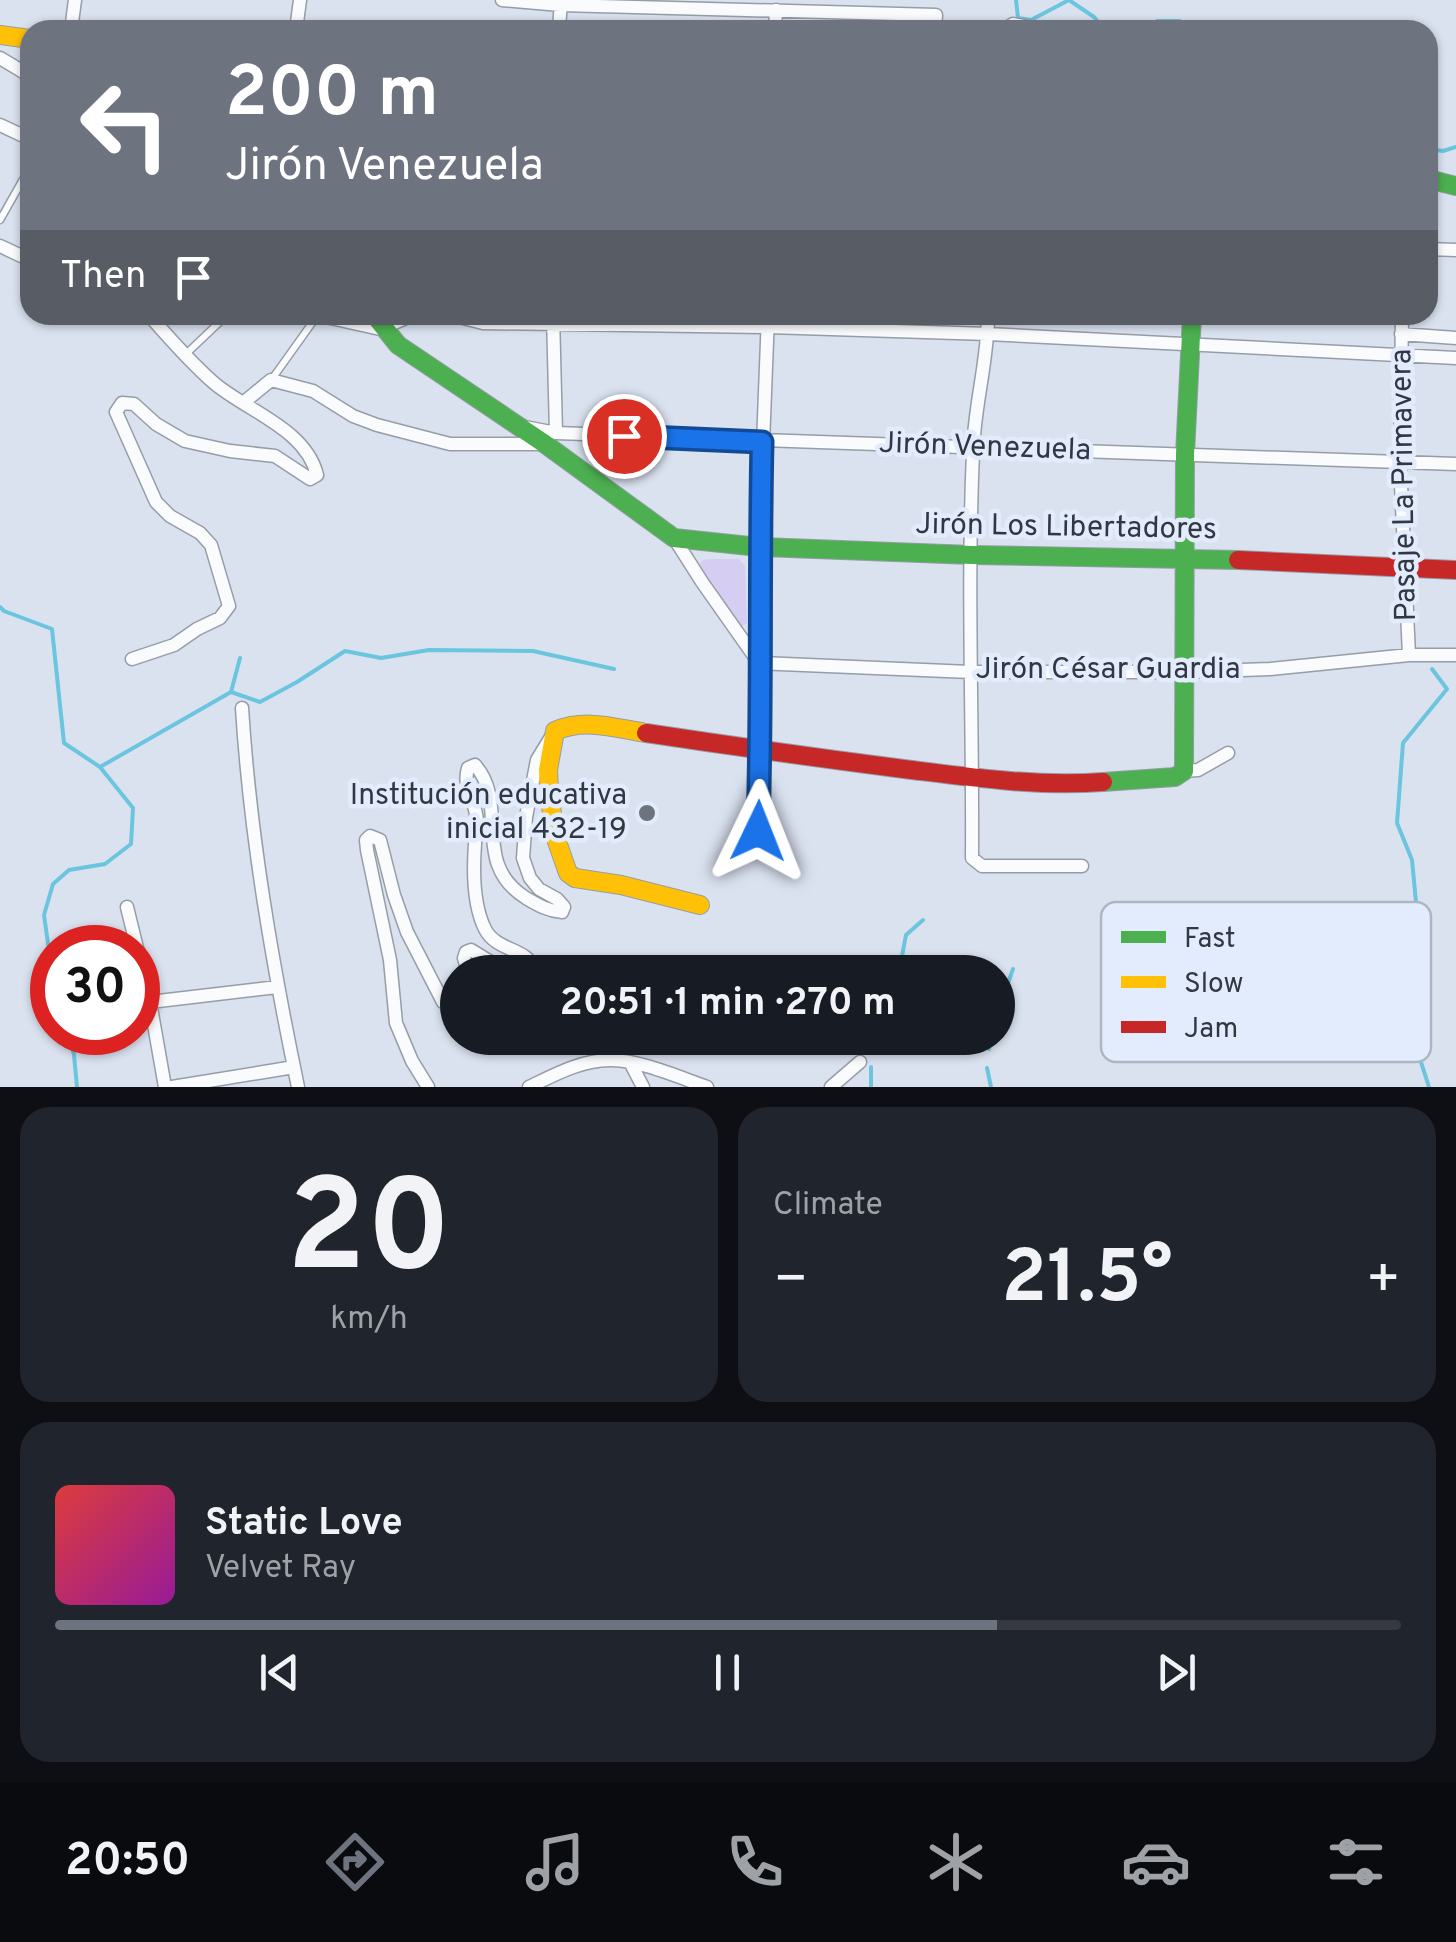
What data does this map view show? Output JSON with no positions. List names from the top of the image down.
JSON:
{
  "streets": {
    "street": [
      "Jirón Venezuela",
      "Pasaje La Primavera",
      "Jirón Los Libertadores",
      "Jirón César Guardia"
    ]
  },
  "crossings": [
    ["Jirón Venezuela", "Pasaje La Primavera"],
    ["Pasaje La Primavera", "Jirón Los Libertadores"],
    ["Pasaje La Primavera", "Jirón César Guardia"]
  ],
  "places": ["Institución educativa inicial 432-19"],
  "legend": ["Fast", "Slow", "Jam"],
  "page": {
    "turn": ["200 m", "Jirón Venezuela"],
    "then": "Then",
    "limit": "30",
    "trip": "20:51 · 1 min · 270 m",
    "tile": [
      ["20", "km/h"],
      "Climate"
    ],
    "heat": ["−", "21.5°", "+"],
    "song": ["Static Love", "Velvet Ray"],
    "tabs": "20:50"
  }
}
